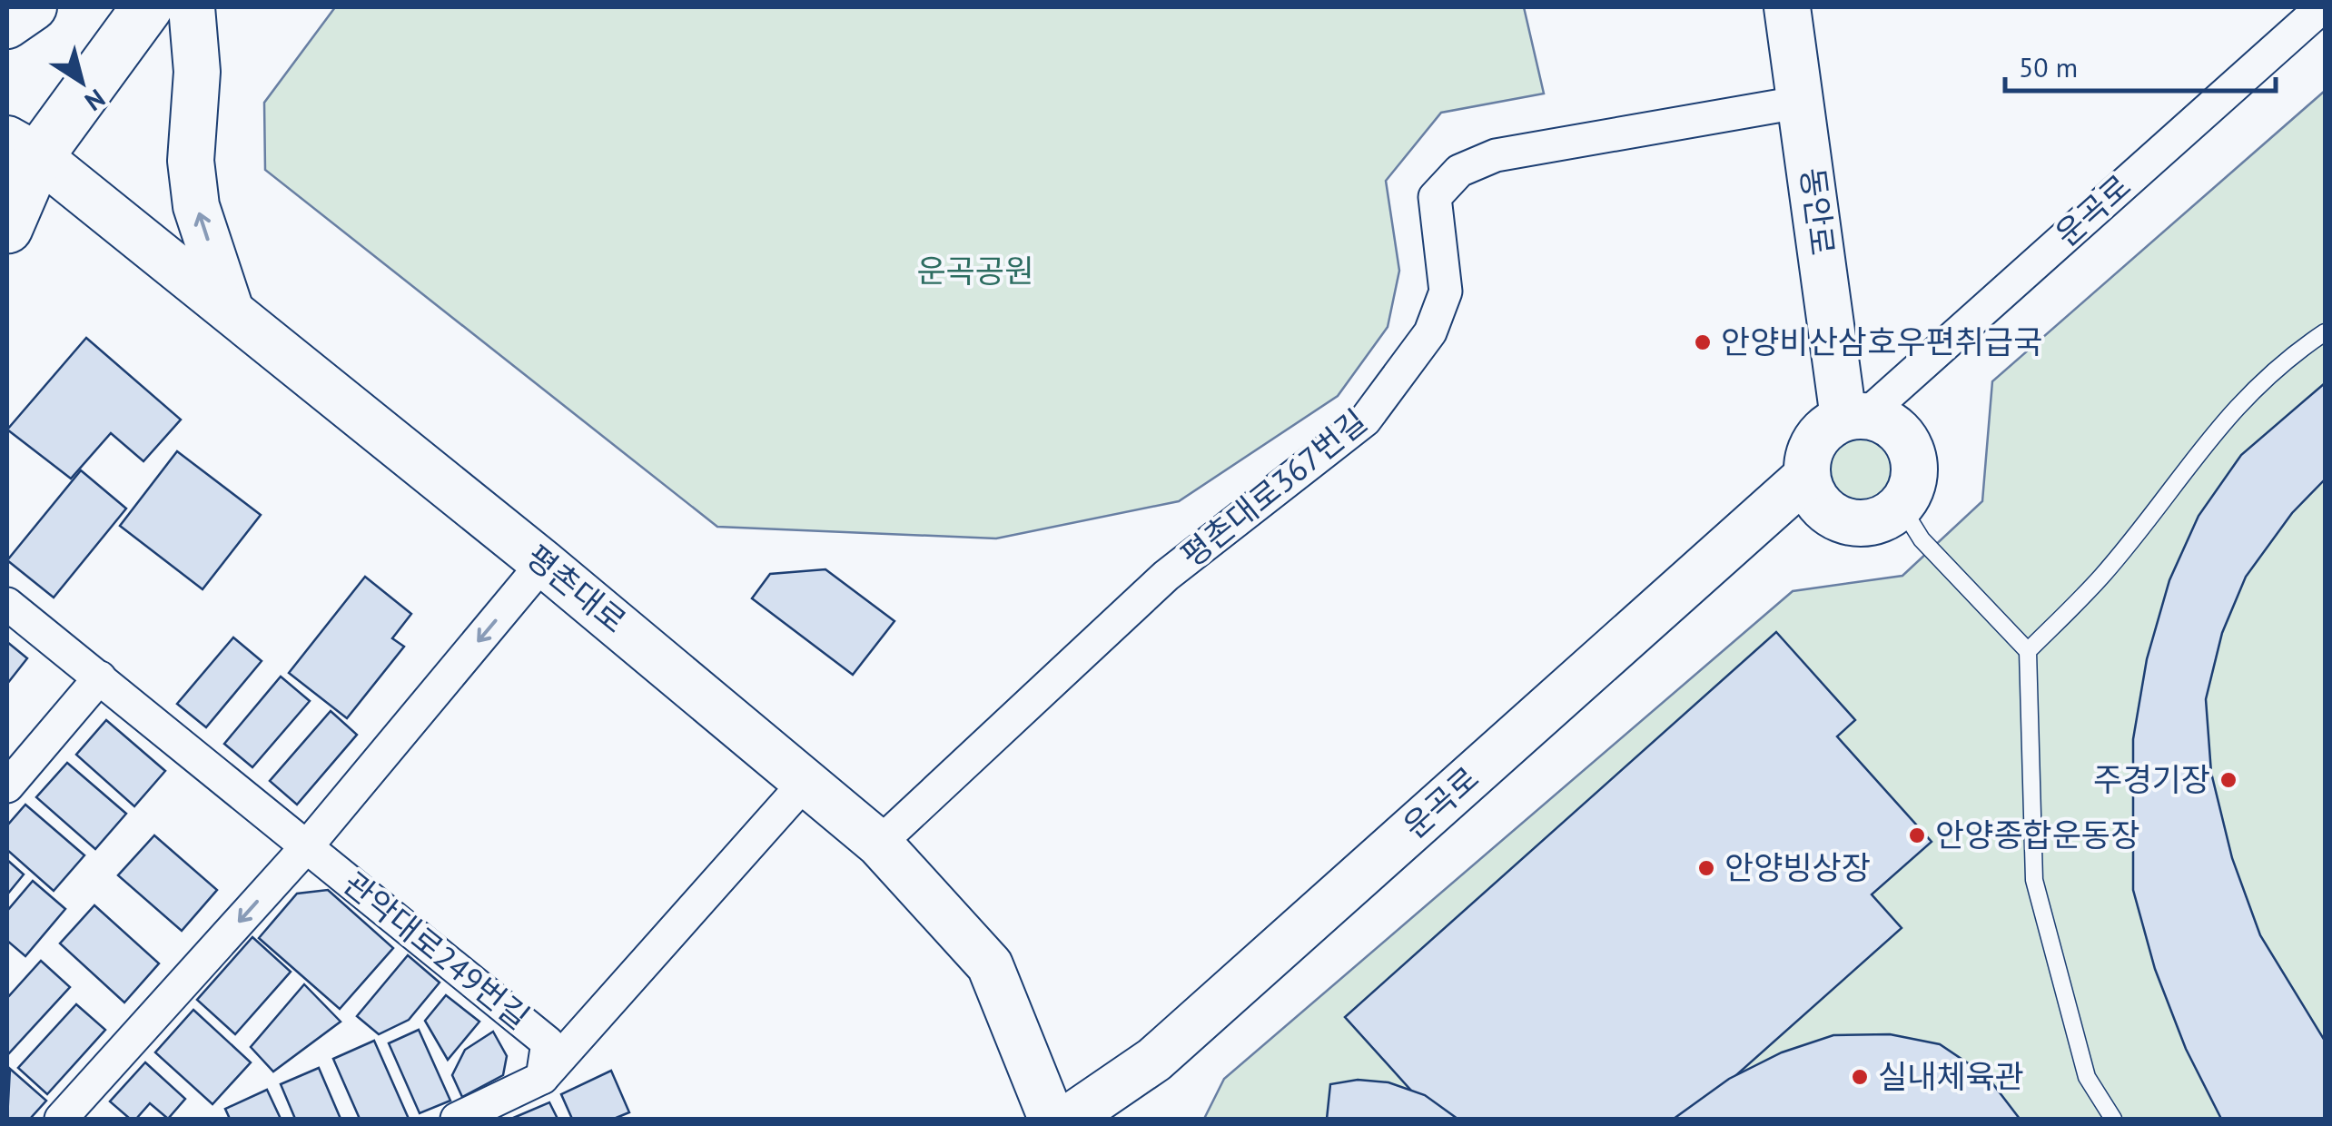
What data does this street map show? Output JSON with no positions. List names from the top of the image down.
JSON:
{
  "streets": {
    "street": [
      "운곡로",
      "동안로",
      "평촌대로367번길",
      "평촌대로",
      "관악대로249번길"
    ]
  },
  "crossings": [
    ["운곡로", "동안로"],
    ["동안로", "평촌대로367번길"],
    ["평촌대로367번길", "평촌대로"]
  ],
  "parks": ["운곡공원"],
  "places": [
    "안양비산삼호우편취급국",
    "주경기장",
    "안양종합운동장",
    "안양빙상장",
    "실내체육관"
  ],
  "scale_bar": "50 m",
  "north": "bottom right"
}
